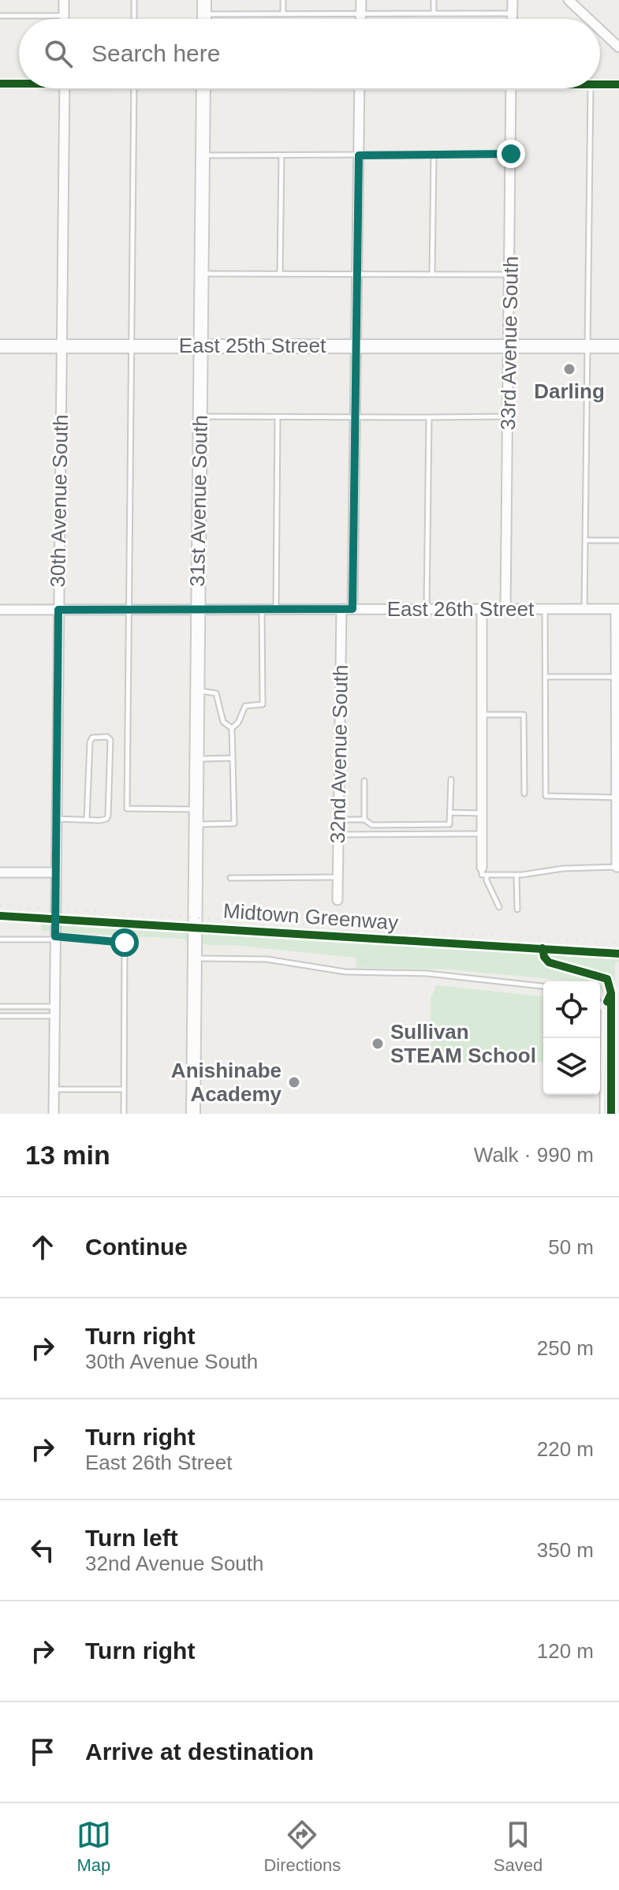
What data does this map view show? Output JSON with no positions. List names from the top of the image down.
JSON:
{
  "streets": {
    "street": [
      "33rd Avenue South",
      "East 25th Street",
      "30th Avenue South",
      "31st Avenue South",
      "East 26th Street",
      "32nd Avenue South"
    ],
    "cycle path": ["Midtown Greenway"]
  },
  "crossings": [
    ["33rd Avenue South", "East 25th Street"],
    ["33rd Avenue South", "East 26th Street"],
    ["East 25th Street", "30th Avenue South"],
    ["East 25th Street", "31st Avenue South"],
    ["30th Avenue South", "East 26th Street"],
    ["31st Avenue South", "East 26th Street"],
    ["East 26th Street", "32nd Avenue South"]
  ],
  "places": ["Darling", "Sullivan STEAM School", "Anishinabe Academy"],
  "page": {
    "search": "Search here",
    "heading": ["13 min", "Walk · 990 m"],
    "list": [
      ["Continue", "50 m"],
      ["Turn right", "30th Avenue South", "250 m"],
      ["Turn right", "East 26th Street", "220 m"],
      ["Turn left", "32nd Avenue South", "350 m"],
      ["Turn right", "120 m"],
      "Arrive at destination"
    ],
    "nav": ["Map", "Directions", "Saved"]
  }
}
